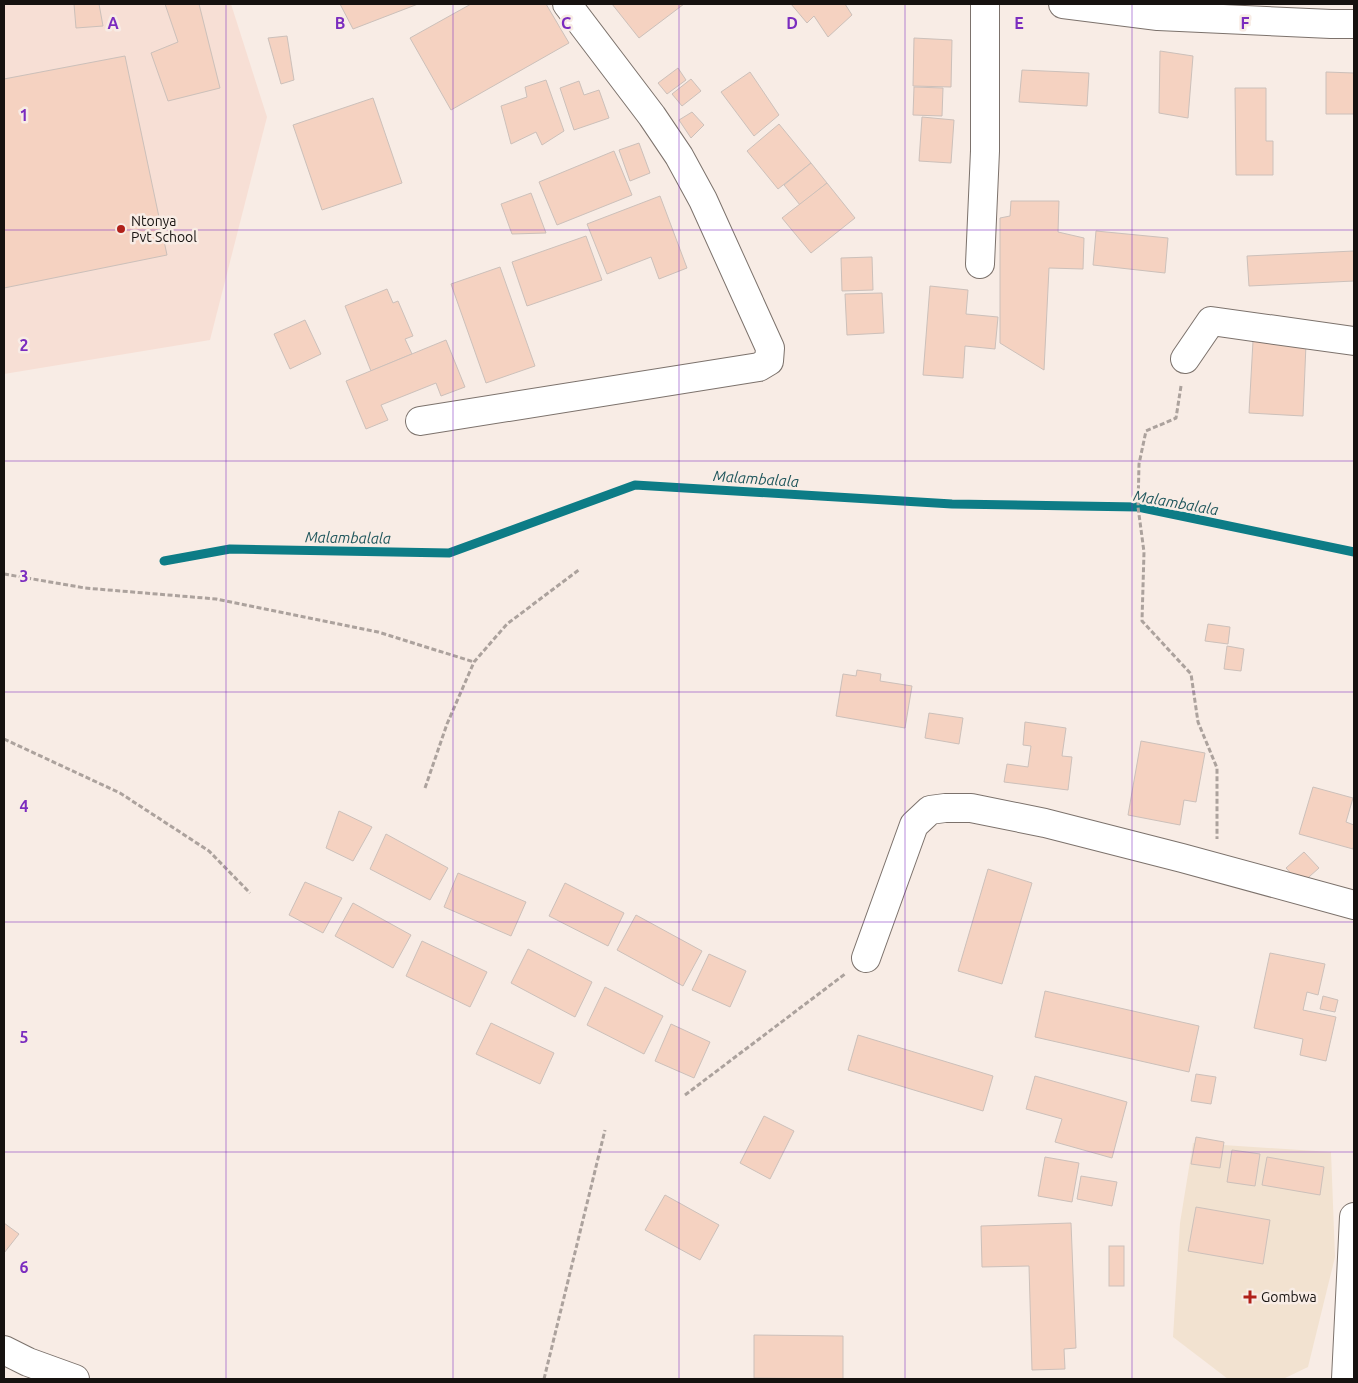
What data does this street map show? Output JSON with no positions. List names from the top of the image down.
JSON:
{
  "water": ["Malambalala"],
  "places": {
    "other": ["Ntonya Pvt School"],
    "health": ["Gombwa"]
  },
  "grid": {
    "columns": [
      "A",
      "B",
      "C",
      "D",
      "E",
      "F"
    ],
    "rows": [
      "1",
      "2",
      "3",
      "4",
      "5",
      "6"
    ]
  }
}
